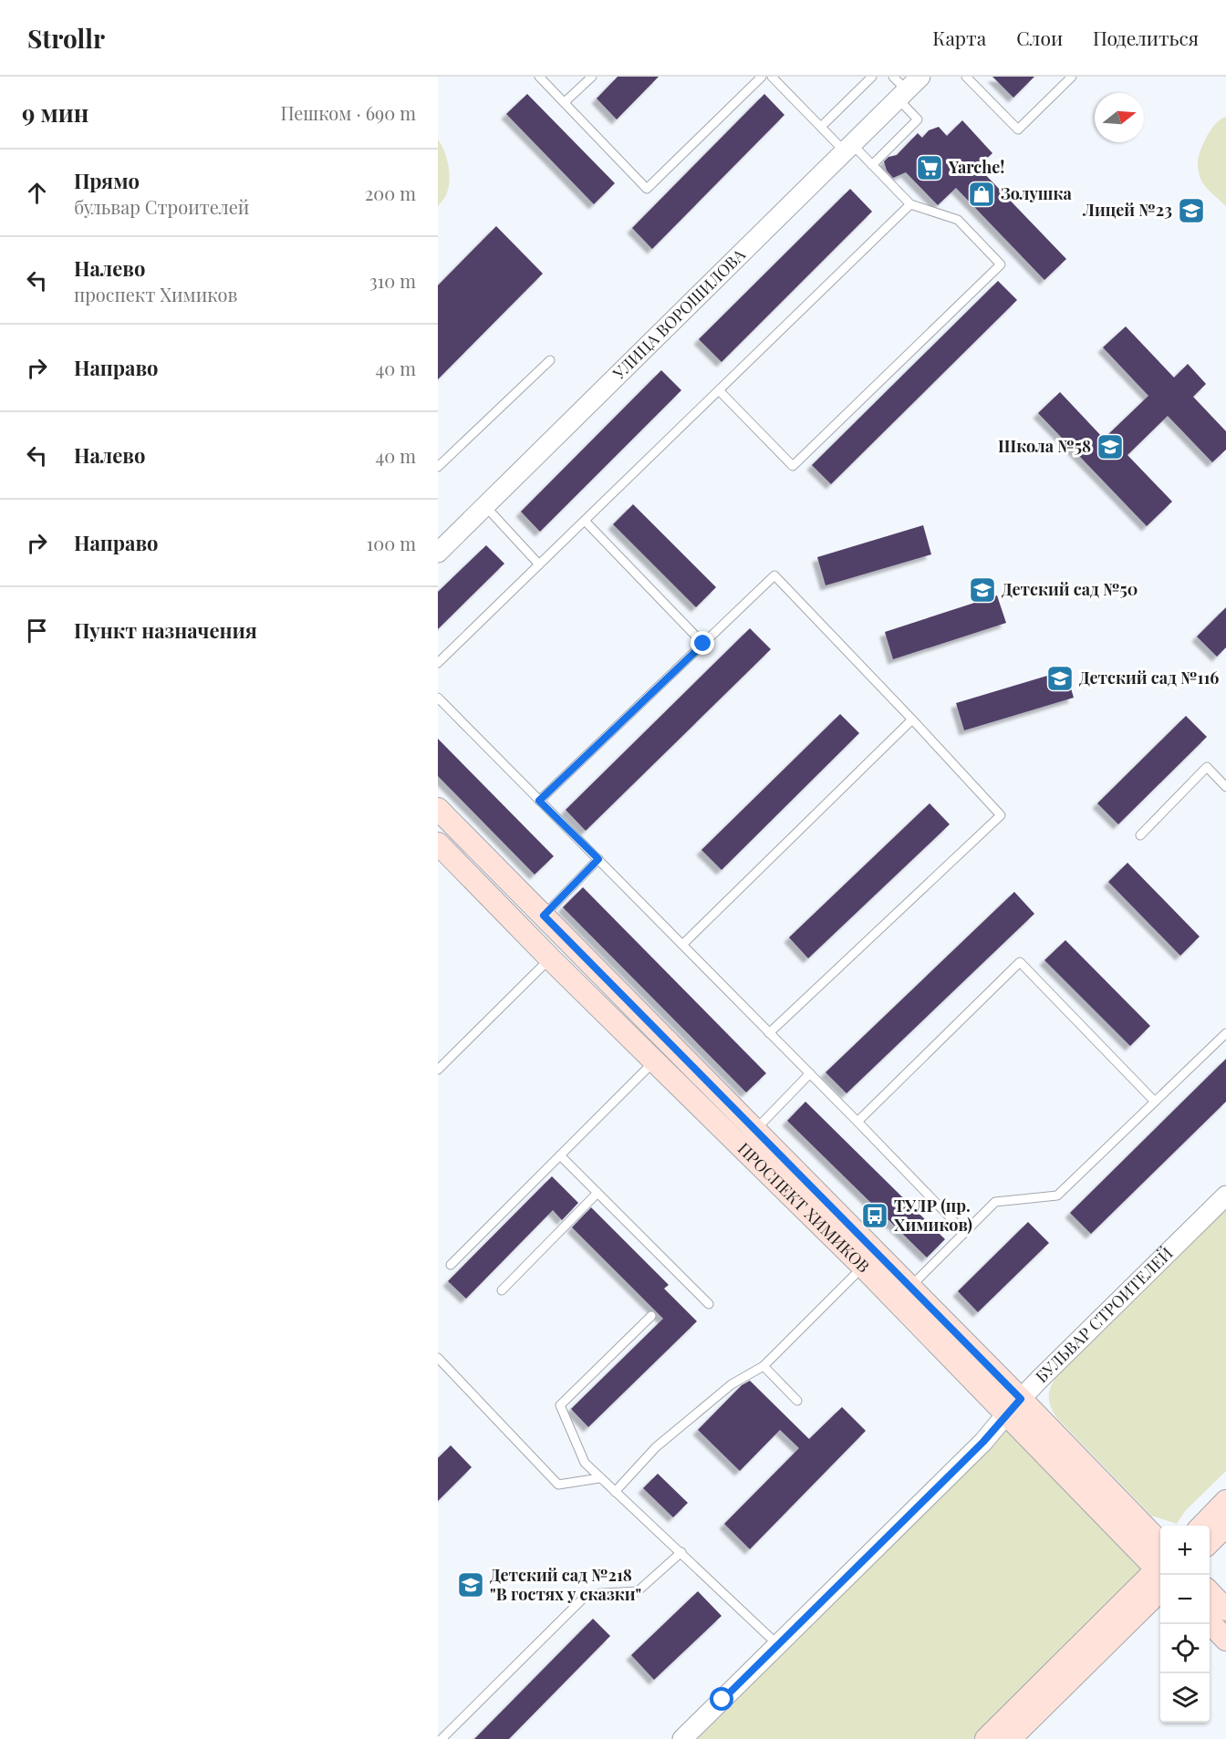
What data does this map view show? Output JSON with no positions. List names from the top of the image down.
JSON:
{
  "streets": {
    "main road": ["ПРОСПЕКТ ХИМИКОВ"],
    "street": ["УЛИЦА ВОРОШИЛОВА", "БУЛЬВАР СТРОИТЕЛЕЙ"]
  },
  "crossings": [
    ["ПРОСПЕКТ ХИМИКОВ", "БУЛЬВАР СТРОИТЕЛЕЙ"]
  ],
  "places": {
    "supermarket": ["Yarche!"],
    "shop": ["Золушка"],
    "school or university": [
      "Лицей №23",
      "Школа №58",
      "Детский сад №50",
      "Детский сад №116",
      "Детский сад №218 \"В гостях у сказки\""
    ],
    "bus stop": ["ТУЛР (пр. Химиков)"]
  },
  "north": "right",
  "page": {
    "header": "Strollr",
    "nav": ["Карта", "Слои", "Поделиться"],
    "heading": ["9 мин", "Пешком · 690 m"],
    "list": [
      ["Прямо", "бульвар Строителей", "200 m"],
      ["Налево", "проспект Химиков", "310 m"],
      ["Направо", "40 m"],
      ["Налево", "40 m"],
      ["Направо", "100 m"],
      "Пункт назначения"
    ],
    "map_buttons": ["+", "−"]
  }
}
